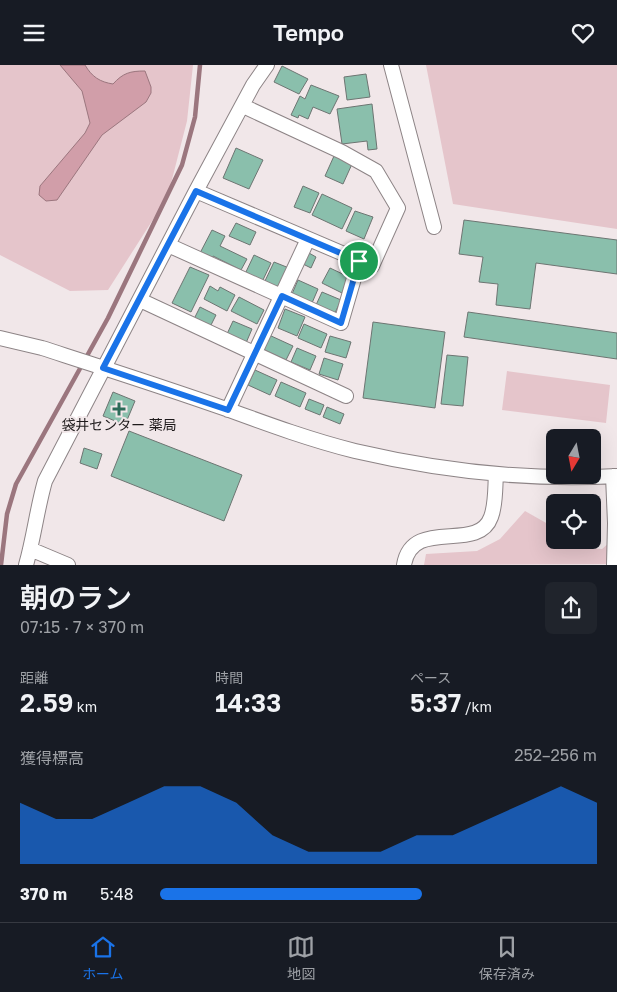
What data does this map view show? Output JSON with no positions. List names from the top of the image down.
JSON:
{
  "places": {
    "health": ["袋井センター 薬局"]
  },
  "north": "bottom",
  "page": {
    "header": "Tempo",
    "heading": ["朝のラン", "07:15 · 7 × 370 m"],
    "stats": [
      ["距離", "2.59 km"],
      ["時間", "14:33"],
      ["ペース", "5:37 /km"]
    ],
    "chart": ["獲得標高", "252–256 m"],
    "list": [
      {
        "name": "370 m",
        "note": "5:48"
      }
    ],
    "tabs": ["ホーム", "地図", "保存済み"]
  }
}
